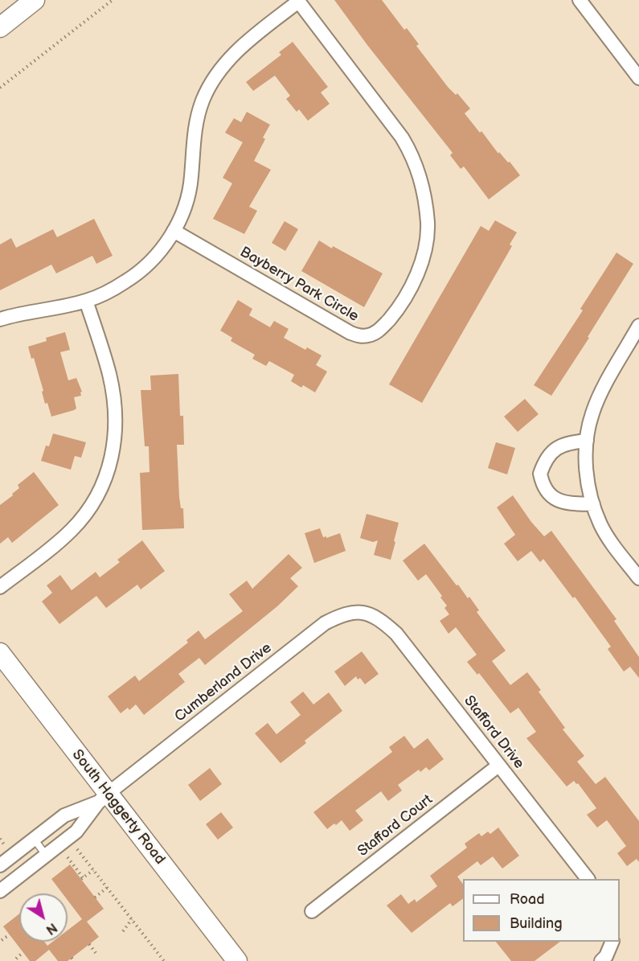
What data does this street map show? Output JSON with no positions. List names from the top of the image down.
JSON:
{
  "streets": {
    "main road": ["South Haggerty Road"],
    "street": [
      "Bayberry Park Circle",
      "Cumberland Drive",
      "Stafford Drive",
      "Stafford Court"
    ]
  },
  "crossings": [
    ["Cumberland Drive", "Stafford Drive"],
    ["Cumberland Drive", "South Haggerty Road"],
    ["Stafford Drive", "Stafford Court"]
  ],
  "legend": ["Road", "Building"],
  "north": "bottom right"
}
